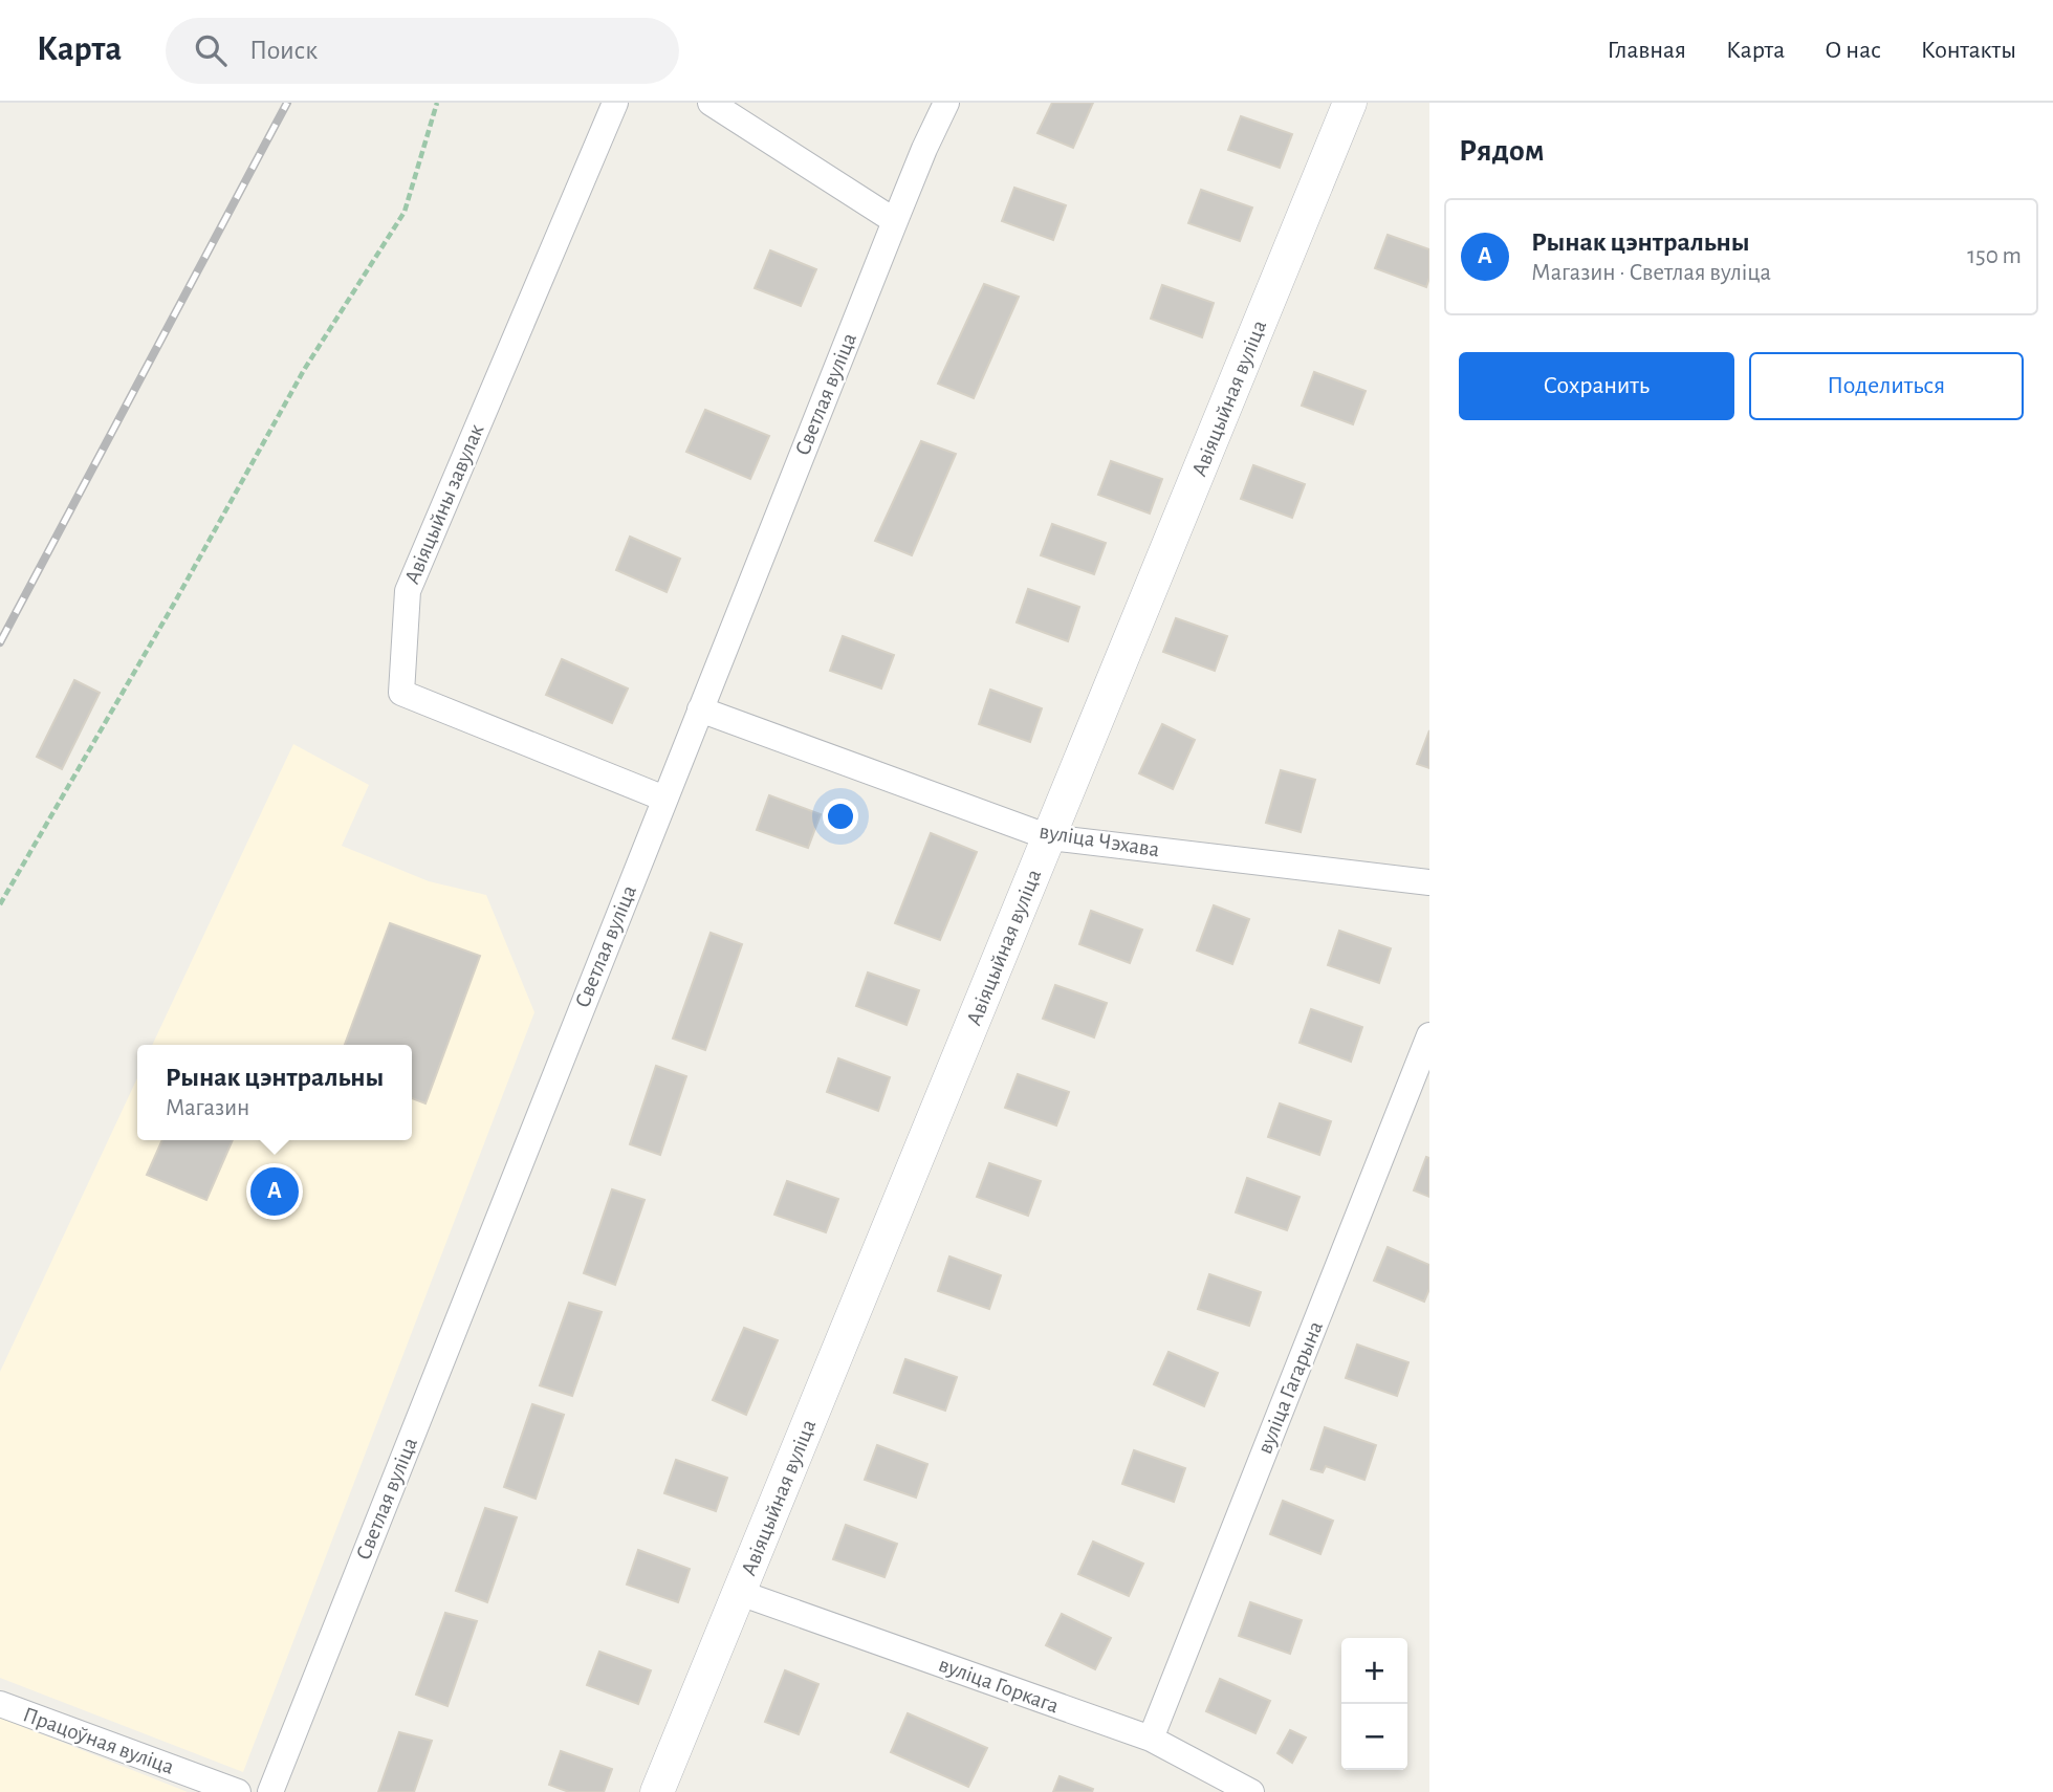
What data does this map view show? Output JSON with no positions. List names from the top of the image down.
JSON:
{
  "streets": {
    "street": [
      "Светлая вуліца",
      "Авіяцыйная вуліца",
      "Авіяцыйны завулак",
      "вуліца Чэхава",
      "вуліца Гагарына",
      "вуліца Горкага",
      "Працоўная вуліца"
    ]
  },
  "crossings": [
    ["Светлая вуліца", "Авіяцыйны завулак"],
    ["Светлая вуліца", "вуліца Чэхава"],
    ["Авіяцыйная вуліца", "вуліца Чэхава"],
    ["Авіяцыйная вуліца", "вуліца Горкага"],
    ["вуліца Гагарына", "вуліца Горкага"]
  ],
  "page": {
    "header": "Карта",
    "search": "Поиск",
    "nav": [
      "Главная",
      "Карта",
      "О нас",
      "Контакты"
    ],
    "heading": "Рядом",
    "list": [
      {
        "mark": "A",
        "name": "Рынак цэнтральны",
        "note": "Магазин · Светлая вуліца",
        "value": "150 m"
      }
    ],
    "buttons": ["Сохранить", "Поделиться"],
    "popup": ["Рынак цэнтральны", "Магазин"],
    "pins": "A",
    "map_buttons": ["+", "−"]
  }
}
